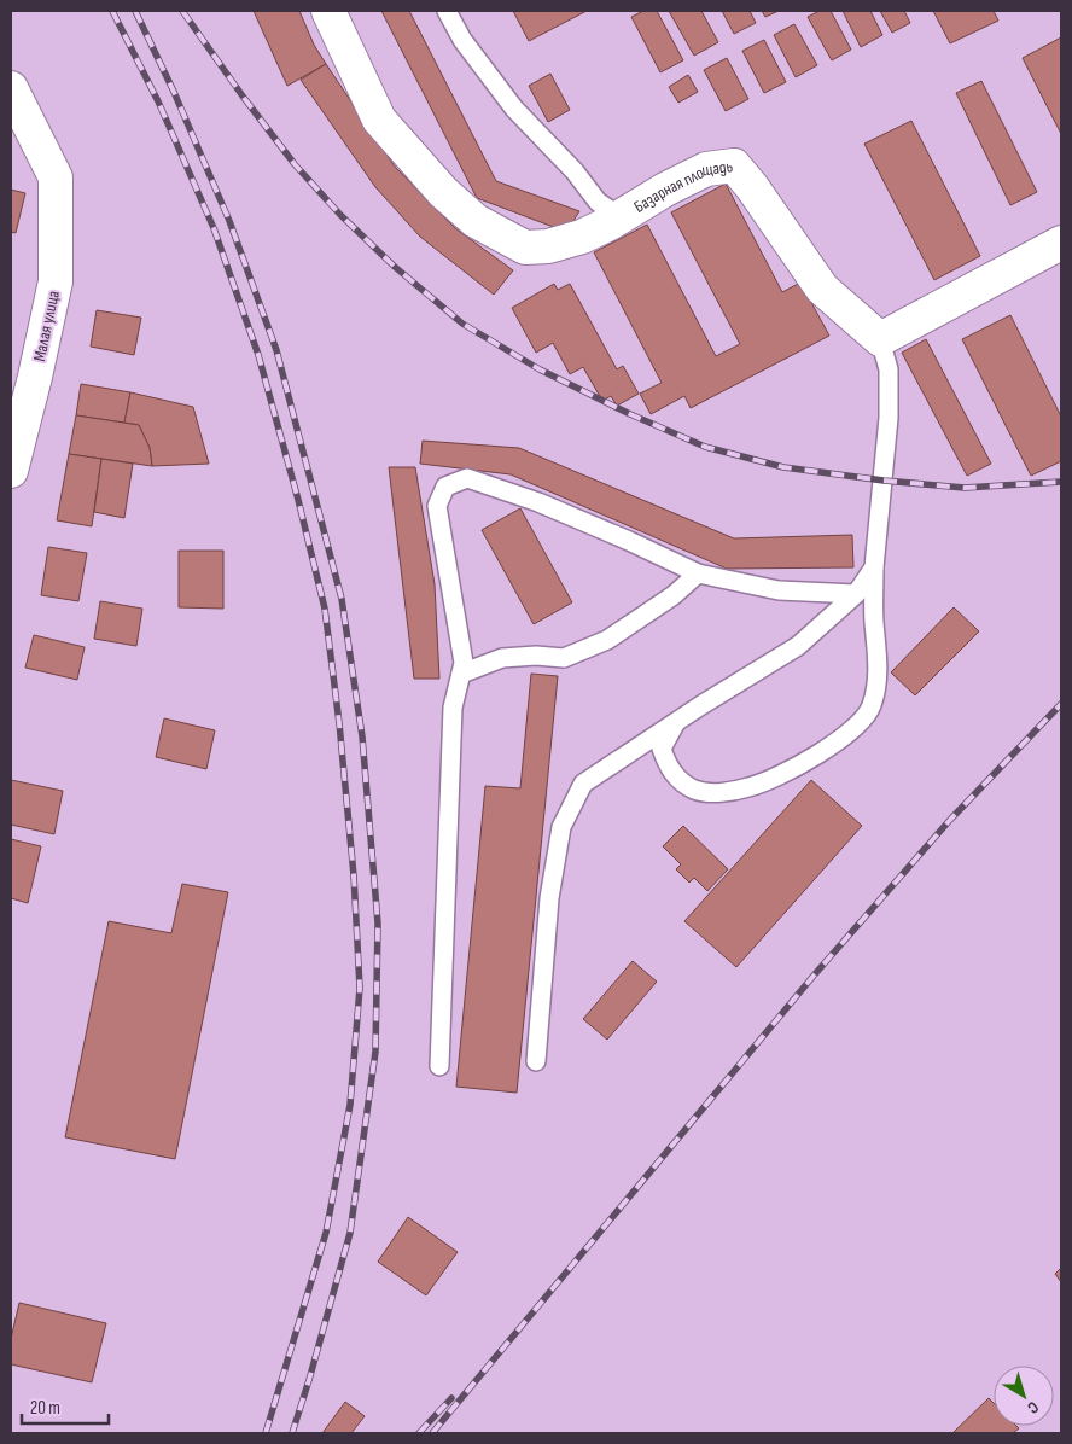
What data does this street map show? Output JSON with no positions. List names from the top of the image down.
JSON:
{
  "streets": {
    "street": ["Базарная площадь", "Малая улица"]
  },
  "scale_bar": "20 m",
  "north": "bottom right"
}
